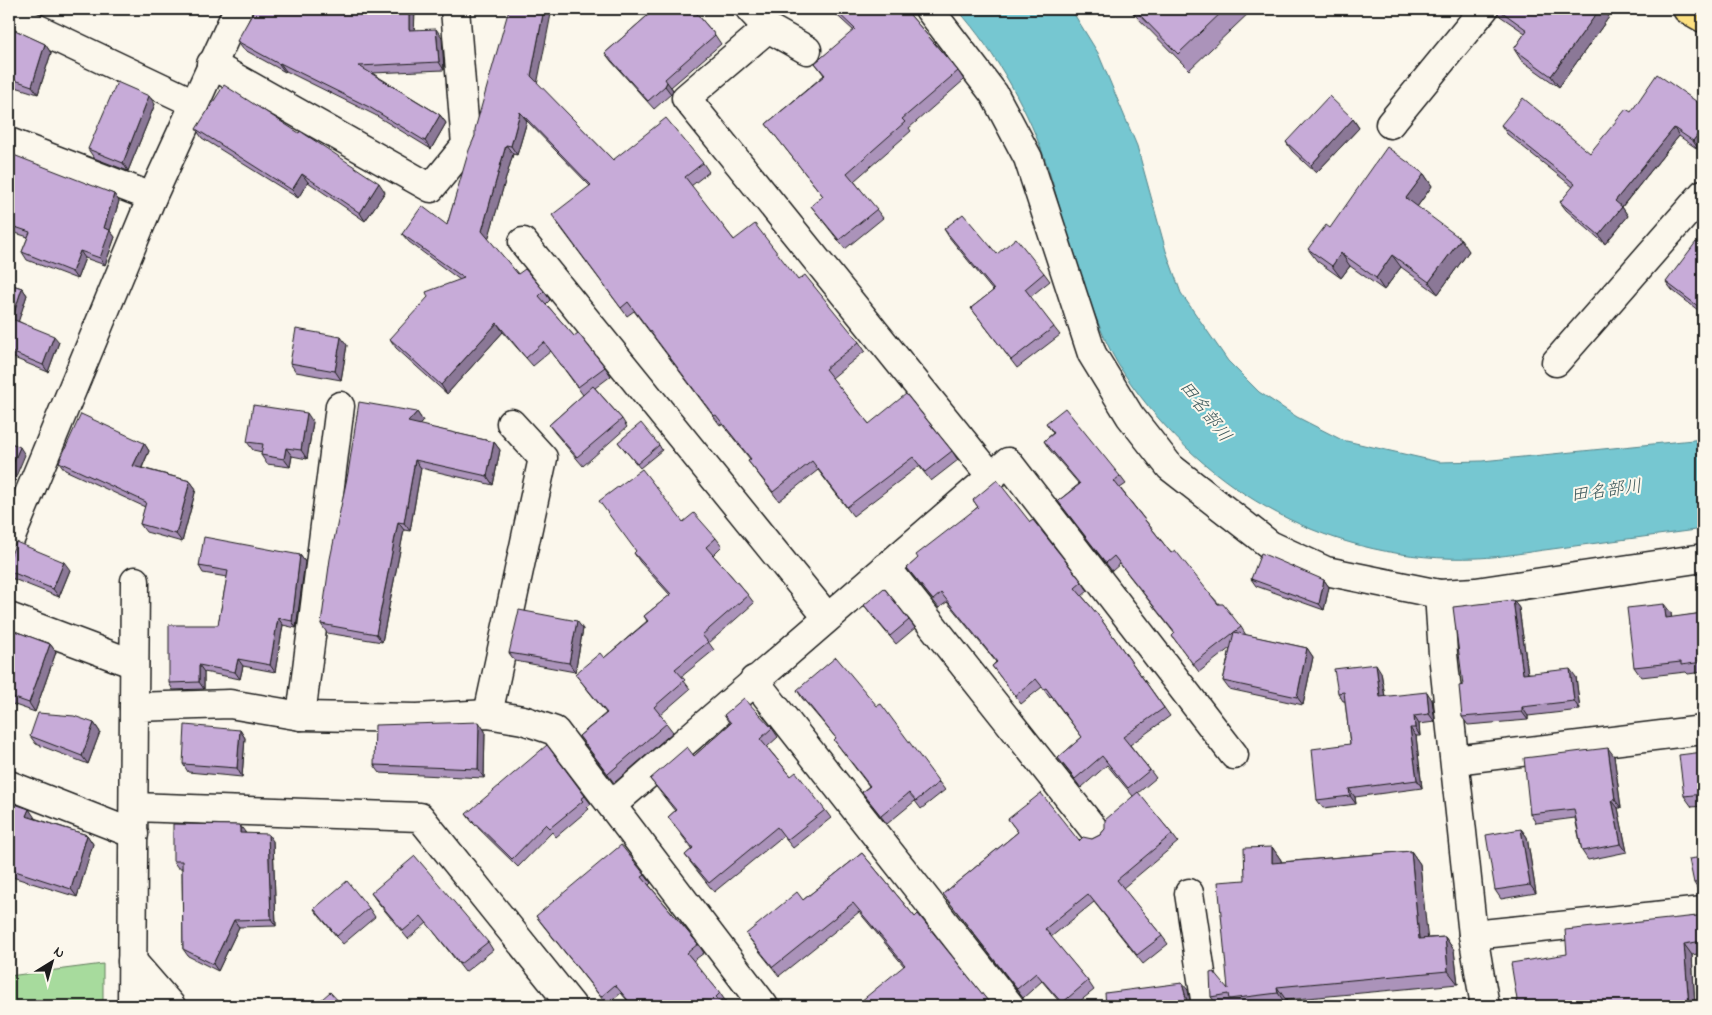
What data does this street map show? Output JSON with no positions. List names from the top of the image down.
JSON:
{
  "water": ["田名部川"],
  "north": "top right"
}
